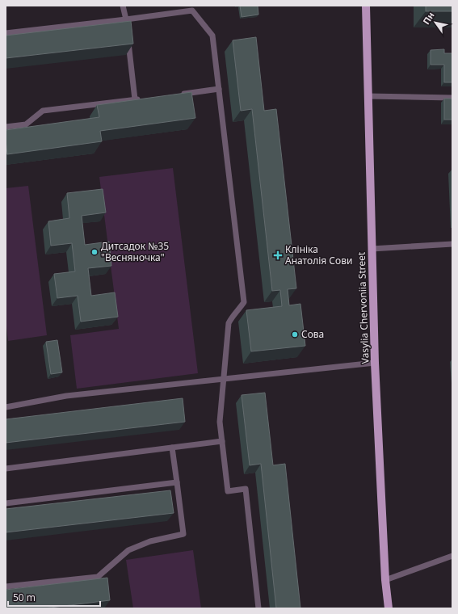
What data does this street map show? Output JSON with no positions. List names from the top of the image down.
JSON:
{
  "streets": {
    "main road": ["Vasylia Chervoniia Street"]
  },
  "places": {
    "other": ["Дитсадок №35 \"Весняночка\"", "Сова"],
    "health": ["Клініка Анатолія Сови"]
  },
  "scale_bar": "50 m",
  "north": "top left"
}
